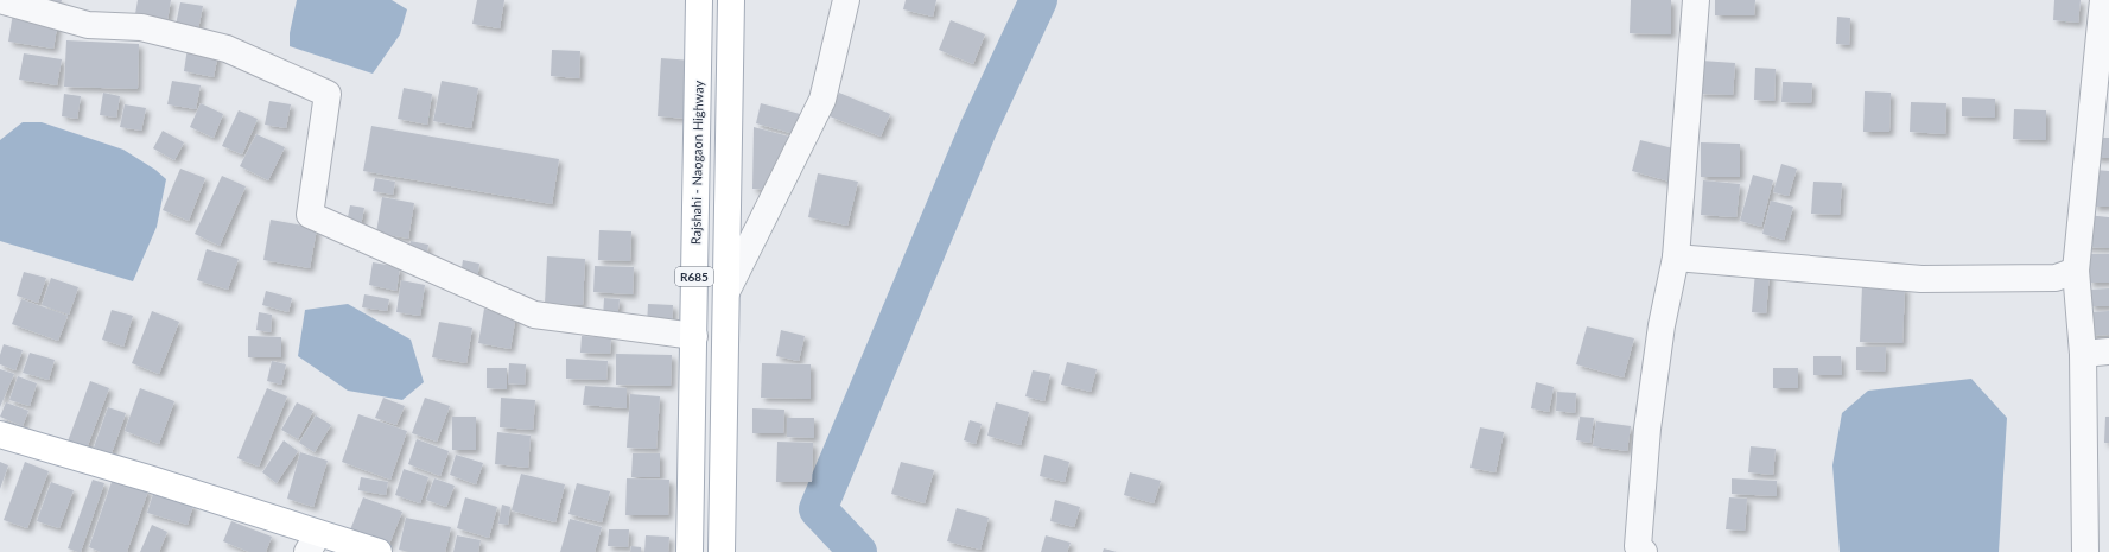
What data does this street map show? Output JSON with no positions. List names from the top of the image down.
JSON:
{
  "streets": {
    "main road": ["Rajshahi - Naogaon Highway", "R685"]
  }
}
